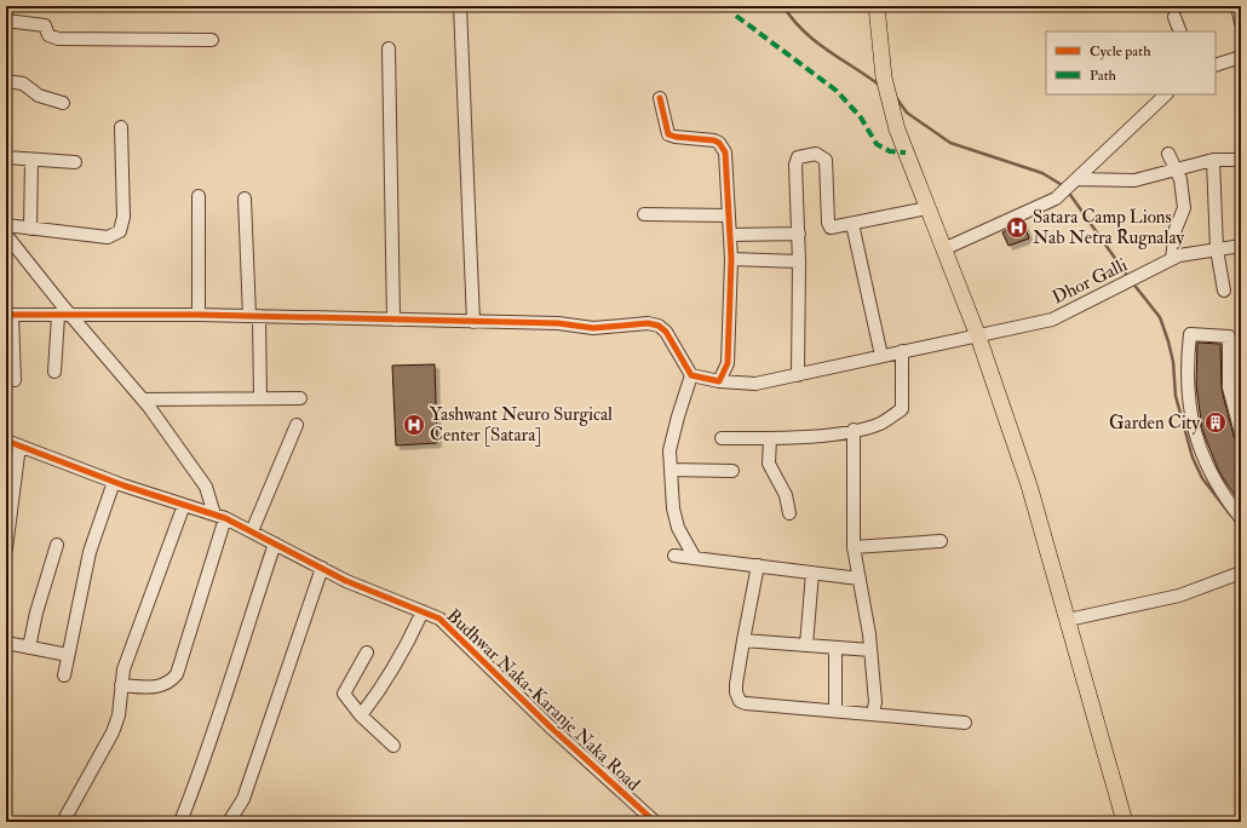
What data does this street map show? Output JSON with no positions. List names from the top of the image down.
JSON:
{
  "streets": {
    "street": ["Dhor Galli", "Budhwar Naka-Karanje Naka Road"]
  },
  "places": {
    "hospital": ["Satara Camp Lions Nab Netra Rugnalay", "Yashwant Neuro Surgical Center [Satara]"],
    "building": ["Garden City"]
  },
  "legend": ["Cycle path", "Path"]
}
